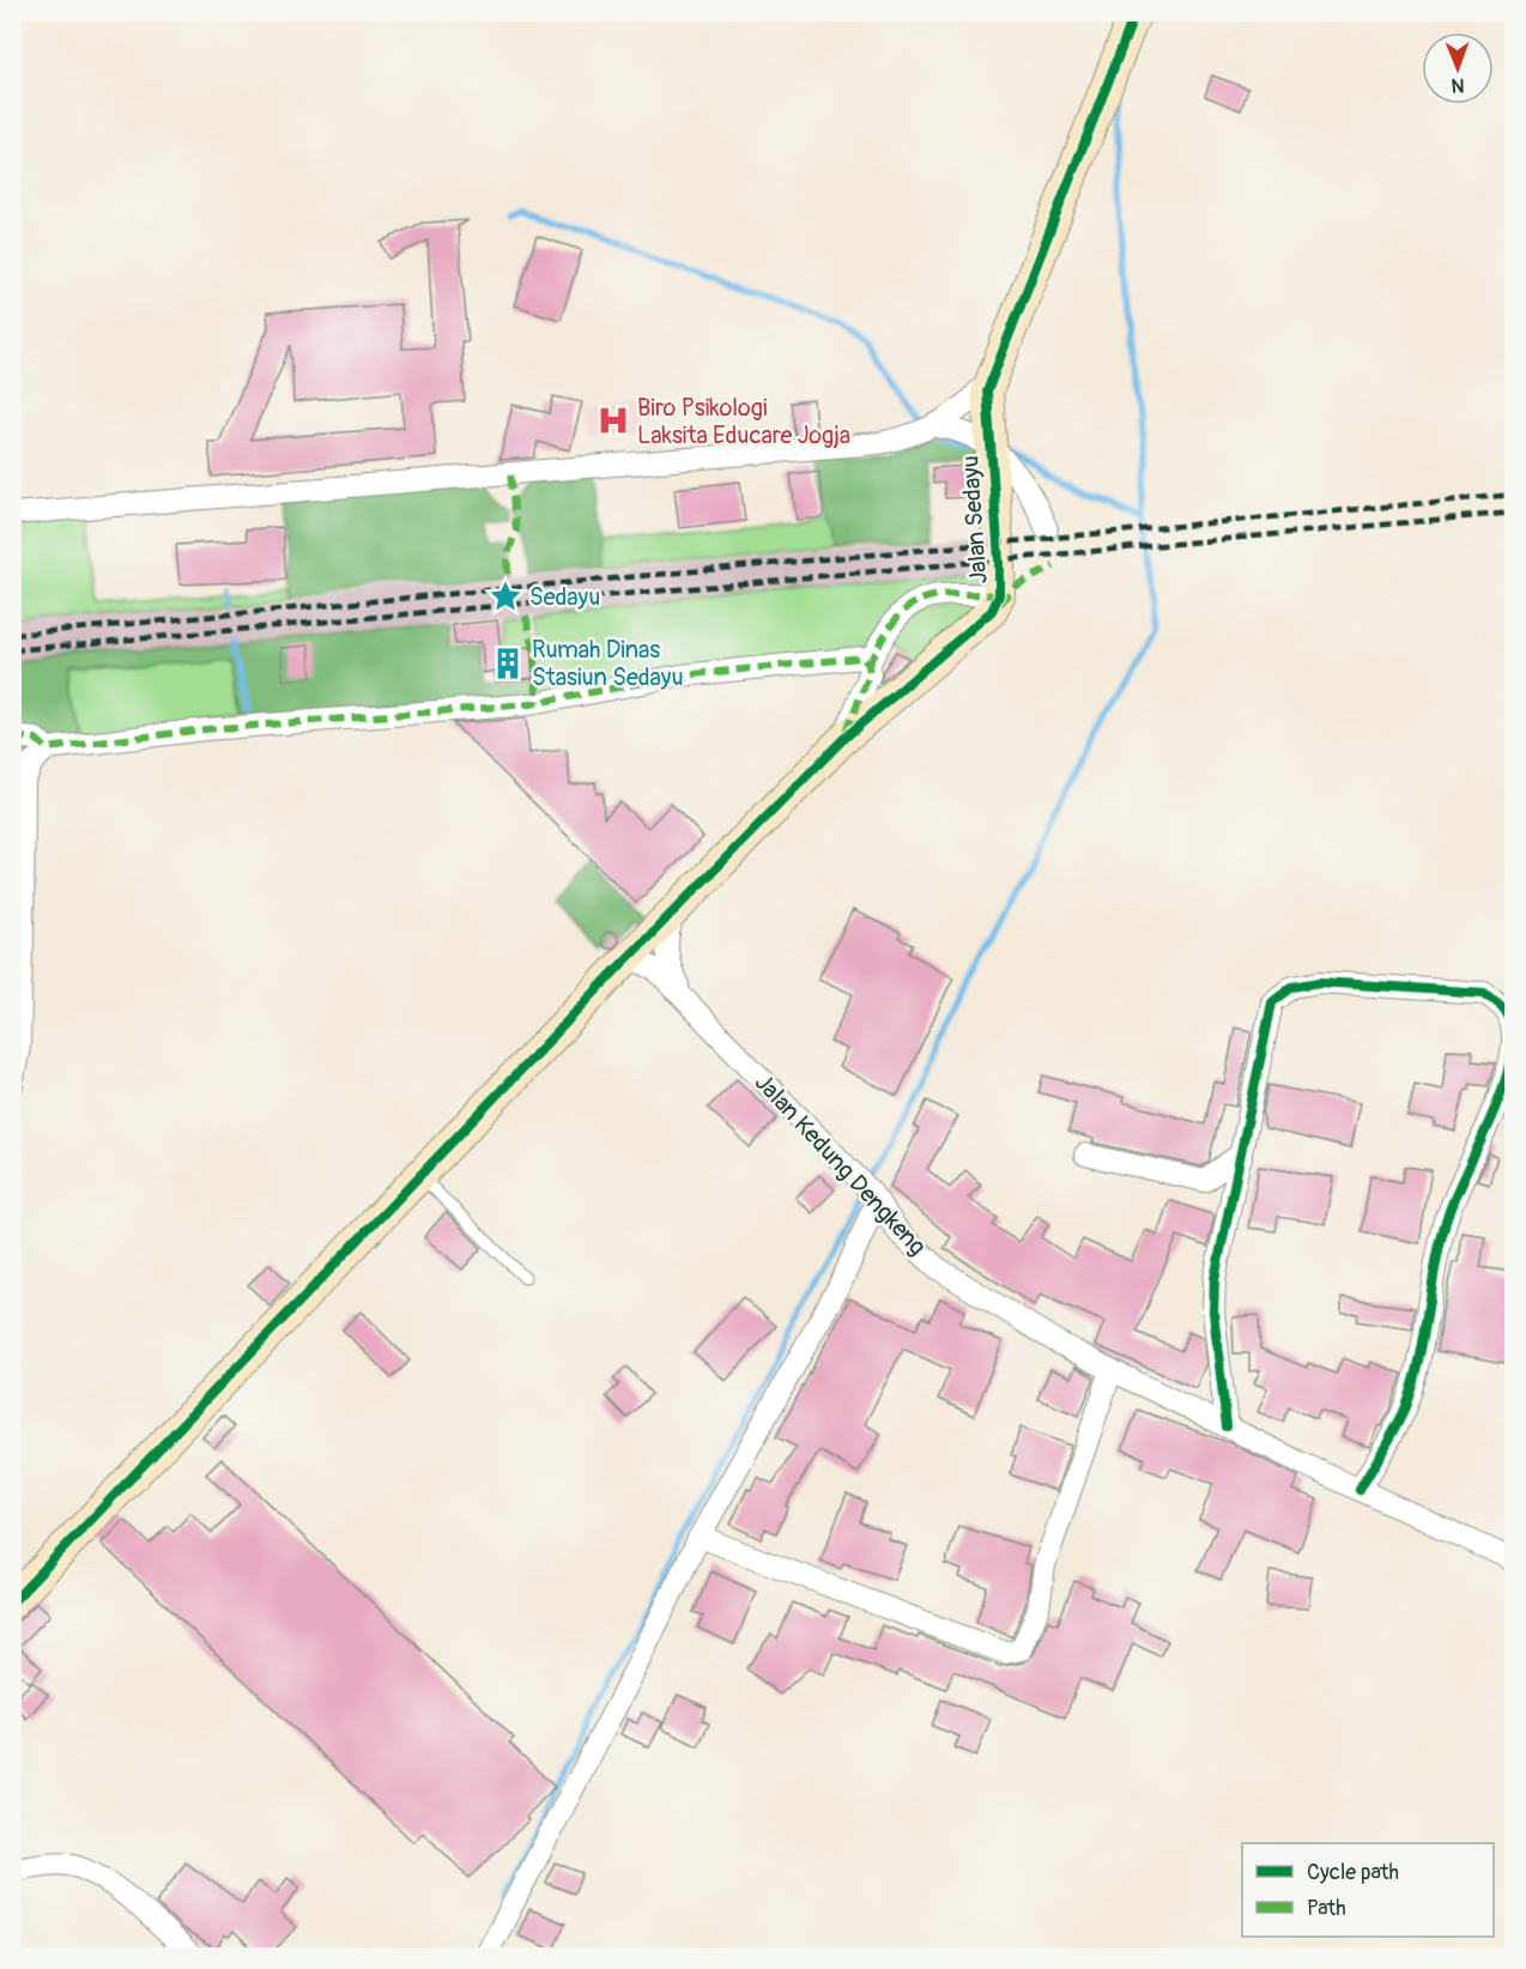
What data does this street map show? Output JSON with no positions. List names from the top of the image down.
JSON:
{
  "streets": {
    "street": ["Jalan Sedayu", "Jalan Kedung Dengkeng"]
  },
  "places": {
    "hospital": ["Biro Psikologi Laksita Educare Jogja"],
    "place": ["Sedayu"],
    "building": ["Rumah Dinas Stasiun Sedayu"]
  },
  "legend": ["Cycle path", "Path"],
  "north": "bottom"
}
